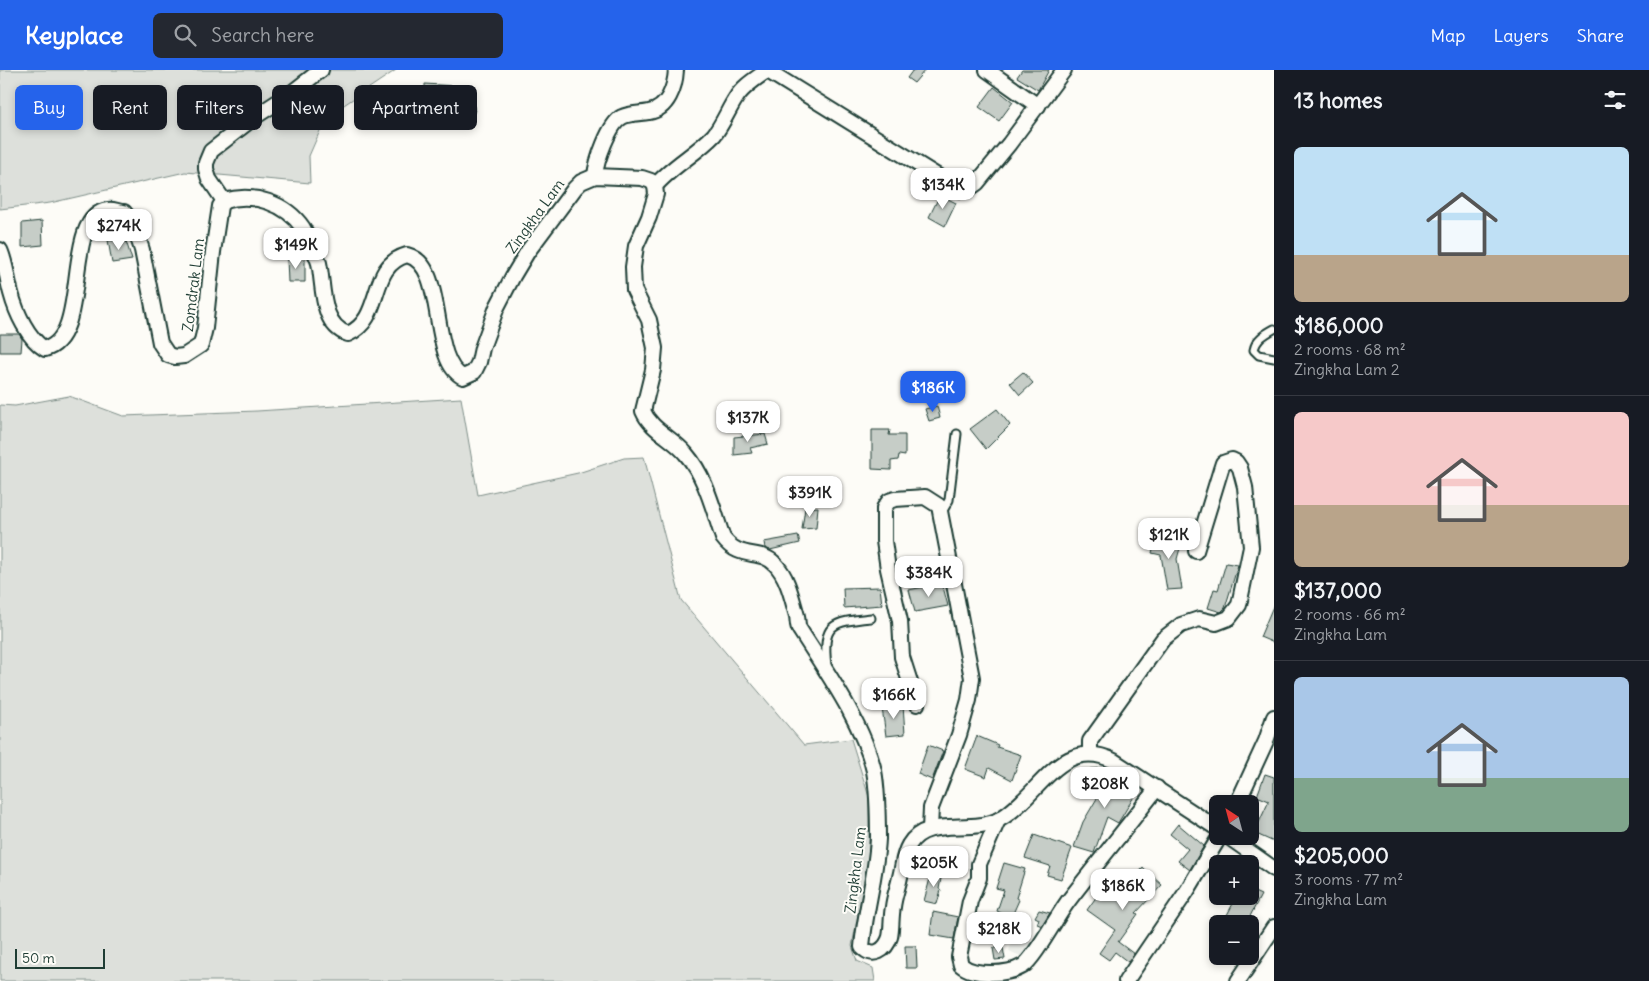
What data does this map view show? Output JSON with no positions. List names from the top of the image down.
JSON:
{
  "streets": {
    "street": ["Zingkha Lam", "Zomdrak Lam"]
  },
  "crossings": [
    ["Zingkha Lam", "Zomdrak Lam"]
  ],
  "scale_bar": "50 m",
  "north": "top left",
  "page": {
    "header": "Keyplace",
    "search": "Search here",
    "nav": ["Map", "Layers", "Share"],
    "heading": "13 homes",
    "chip": [
      "Buy",
      "Rent",
      "Filters",
      "New",
      "Apartment"
    ],
    "list": [
      {
        "name": "$186,000",
        "note": "2 rooms · 68 m² · Zingkha Lam 2"
      },
      {
        "name": "$137,000",
        "note": "2 rooms · 66 m² · Zingkha Lam"
      },
      {
        "name": "$205,000",
        "note": "3 rooms · 77 m² · Zingkha Lam"
      }
    ],
    "price": [
      "$134K",
      "$274K",
      "$149K",
      "$186K",
      "$137K",
      "$391K",
      "$121K",
      "$384K",
      "$166K",
      "$208K",
      "$205K",
      "$186K",
      "$218K"
    ],
    "map_buttons": ["+", "−"],
    "scale": "50 m"
  }
}
